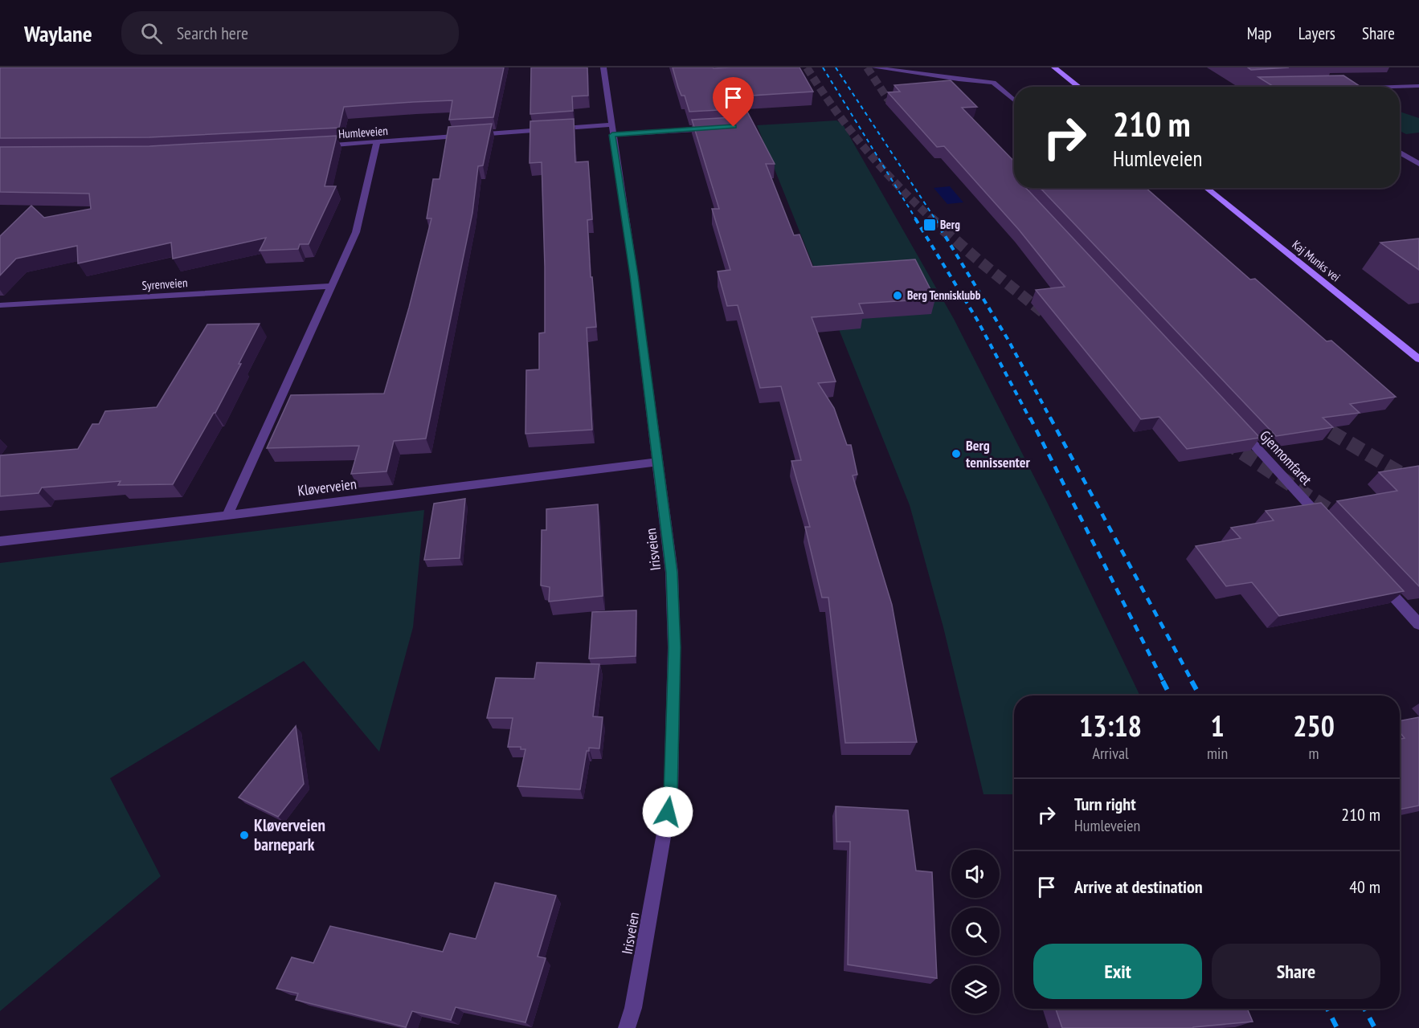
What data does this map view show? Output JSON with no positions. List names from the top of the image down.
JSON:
{
  "streets": {
    "main road": ["Kaj Munks vei"],
    "street": [
      "Humleveien",
      "Syrenveien",
      "Gjennomfaret",
      "Kløverveien",
      "Irisveien"
    ]
  },
  "crossings": [
    ["Humleveien", "Irisveien"],
    ["Kløverveien", "Irisveien"]
  ],
  "places": {
    "transit": ["Berg"],
    "other": ["Berg Tennisklubb", "Berg tennissenter", "Kløverveien barnepark"]
  },
  "page": {
    "header": "Waylane",
    "search": "Search here",
    "nav": ["Map", "Layers", "Share"],
    "turn": ["210 m", "Humleveien"],
    "eta": [
      "13:18",
      "Arrival",
      "1",
      "min",
      "250",
      "m"
    ],
    "list": [
      {
        "name": "Turn right",
        "note": "Humleveien",
        "value": "210 m"
      },
      {
        "name": "Arrive at destination",
        "value": "40 m"
      }
    ],
    "buttons": ["Exit", "Share"]
  }
}
